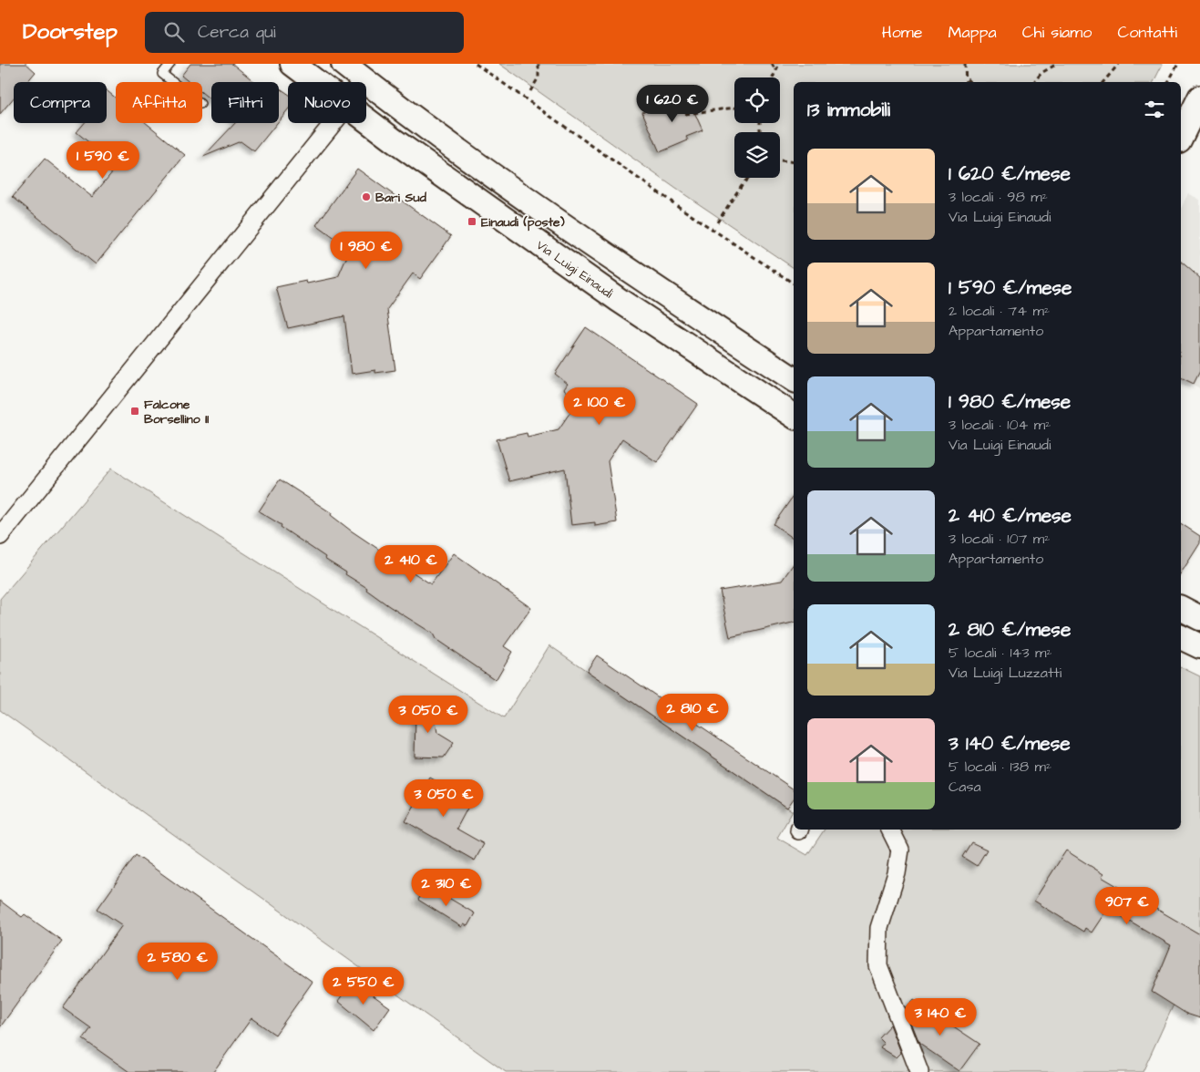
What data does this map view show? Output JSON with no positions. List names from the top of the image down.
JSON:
{
  "streets": {
    "main road": ["Via Luigi Einaudi"]
  },
  "places": {
    "other": ["Bari Sud"],
    "transit": ["Einaudi (poste)", "Falcone Borsellino II"]
  },
  "page": {
    "header": "Doorstep",
    "search": "Cerca qui",
    "nav": [
      "Home",
      "Mappa",
      "Chi siamo",
      "Contatti"
    ],
    "chip": [
      "Compra",
      "Affitta",
      "Filtri",
      "Nuovo"
    ],
    "heading": "13 immobili",
    "price": [
      "1 620 €",
      "1 590 €",
      "1 980 €",
      "2 100 €",
      "2 410 €",
      "2 810 €",
      "3 050 €",
      "3 050 €",
      "2 310 €",
      "907 €",
      "2 580 €",
      "2 550 €",
      "3 140 €"
    ],
    "list": [
      {
        "name": "1 620 €/mese",
        "note": "3 locali · 98 m² · Via Luigi Einaudi"
      },
      {
        "name": "1 590 €/mese",
        "note": "2 locali · 74 m² · Appartamento"
      },
      {
        "name": "1 980 €/mese",
        "note": "3 locali · 104 m² · Via Luigi Einaudi"
      },
      {
        "name": "2 410 €/mese",
        "note": "3 locali · 107 m² · Appartamento"
      },
      {
        "name": "2 810 €/mese",
        "note": "5 locali · 143 m² · Via Luigi Luzzatti"
      },
      {
        "name": "3 140 €/mese",
        "note": "5 locali · 138 m² · Casa"
      }
    ]
  }
}
